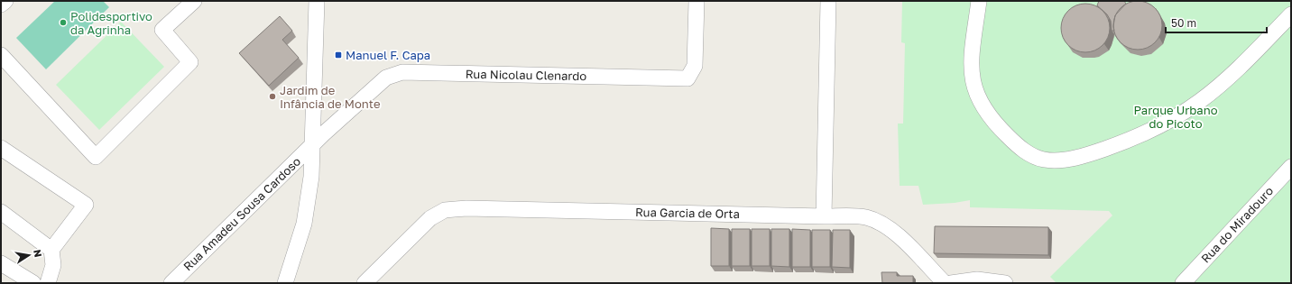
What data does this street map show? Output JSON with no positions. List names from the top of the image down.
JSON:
{
  "streets": {
    "street": [
      "Rua Nicolau Clenardo",
      "Rua Garcia de Orta",
      "Rua Amadeu Sousa Cardoso",
      "Rua do Miradouro"
    ]
  },
  "crossings": [
    ["Rua Nicolau Clenardo", "Rua Amadeu Sousa Cardoso"]
  ],
  "parks": ["Parque Urbano do Picoto"],
  "places": {
    "other": ["Polidesportivo da Agrinha", "Jardim de Infância de Monte"],
    "transit": ["Manuel F. Capa"]
  },
  "scale_bar": "50 m",
  "north": "right"
}
